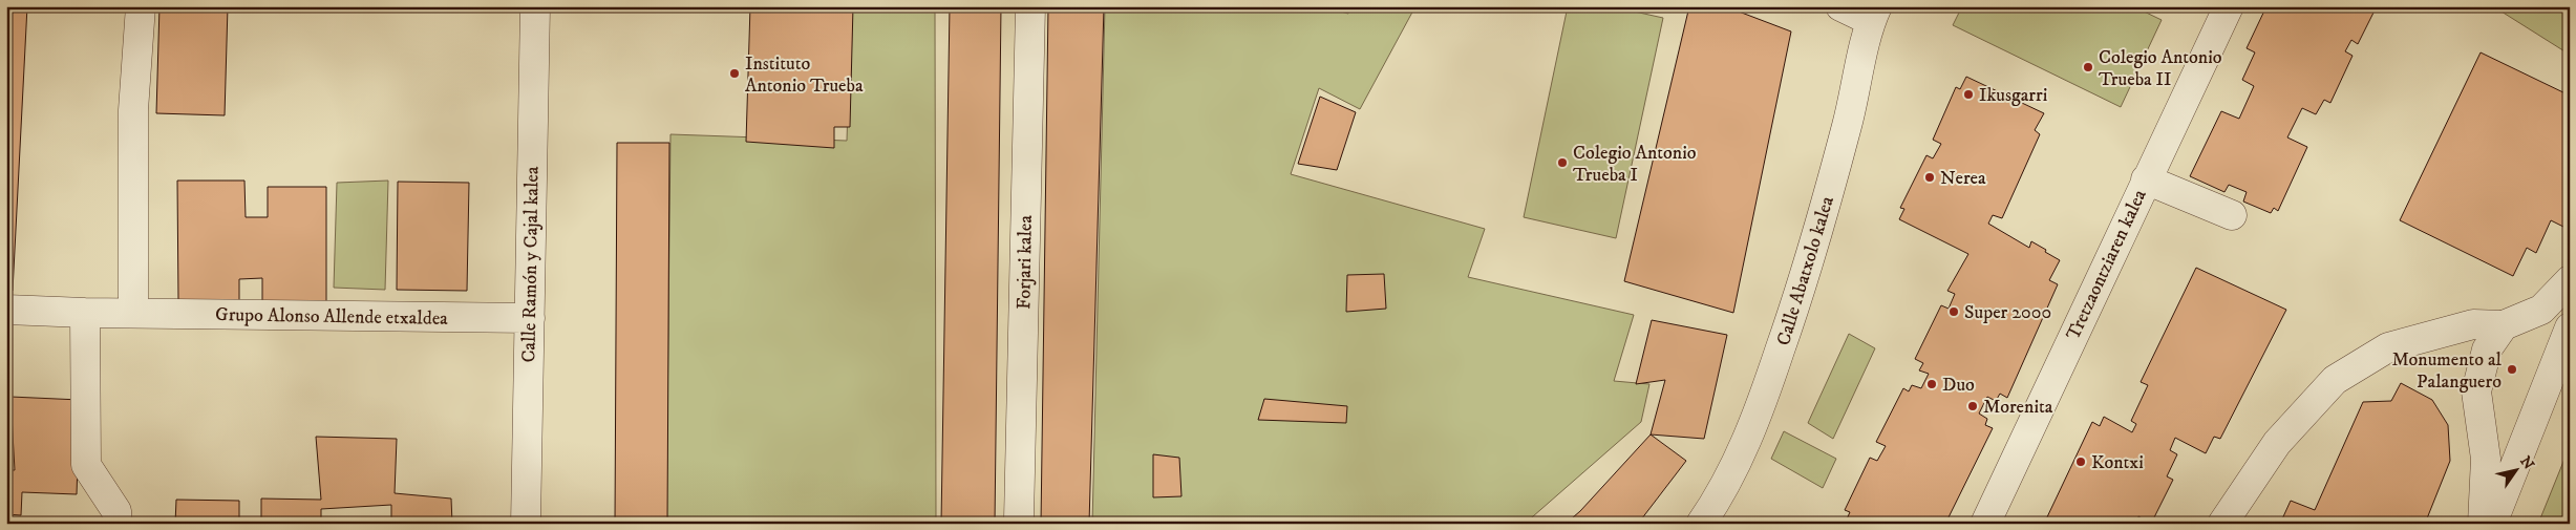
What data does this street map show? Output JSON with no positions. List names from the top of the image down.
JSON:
{
  "streets": {
    "street": [
      "Forjari kalea",
      "Calle Ramón y Cajal kalea",
      "Tretzaontziaren kalea",
      "Calle Abatxolo kalea",
      "Grupo Alonso Allende etxaldea"
    ]
  },
  "crossings": [
    ["Calle Ramón y Cajal kalea", "Grupo Alonso Allende etxaldea"]
  ],
  "places": [
    "Colegio Antonio Trueba II",
    "Instituto Antonio Trueba",
    "Ikusgarri",
    "Colegio Antonio Trueba I",
    "Nerea",
    "Super 2000",
    "Monumento al Palanguero",
    "Duo",
    "Morenita",
    "Kontxi"
  ],
  "north": "top right"
}
